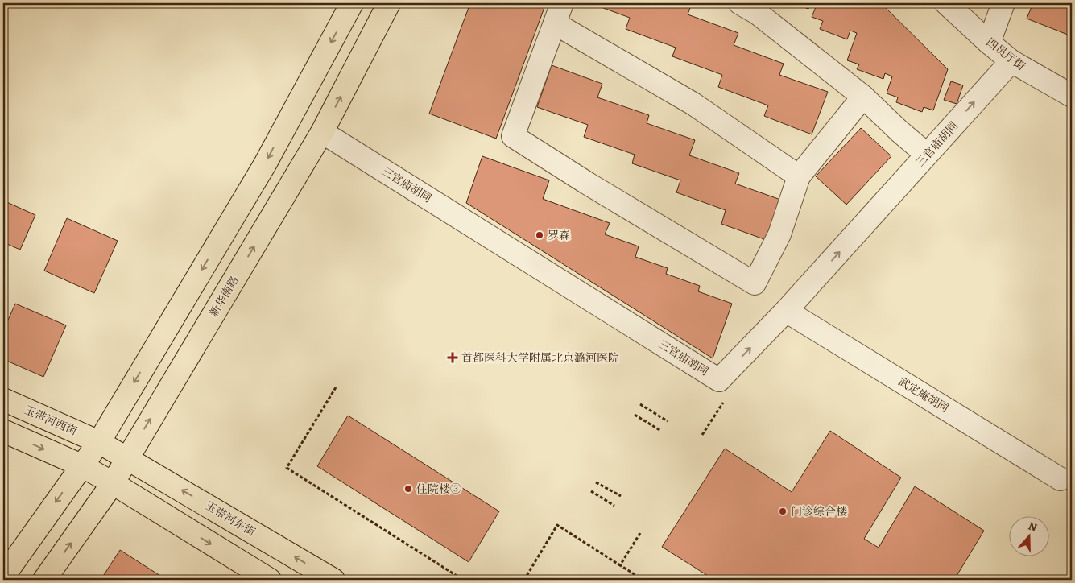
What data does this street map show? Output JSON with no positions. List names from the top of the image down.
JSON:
{
  "streets": {
    "main road": ["新华南路", "玉带河西街", "玉带河东街"],
    "street": ["四员厅街", "三官庙胡同", "武定庵胡同"]
  },
  "crossings": [
    ["四员厅街", "三官庙胡同"],
    ["三官庙胡同", "新华南路"],
    ["三官庙胡同", "武定庵胡同"],
    ["新华南路", "玉带河西街"],
    ["新华南路", "玉带河东街"],
    ["玉带河西街", "玉带河东街"]
  ],
  "places": {
    "other": ["罗森", "住院楼③", "门诊综合楼"],
    "health": ["首都医科大学附属北京潞河医院"]
  },
  "north": "top"
}
